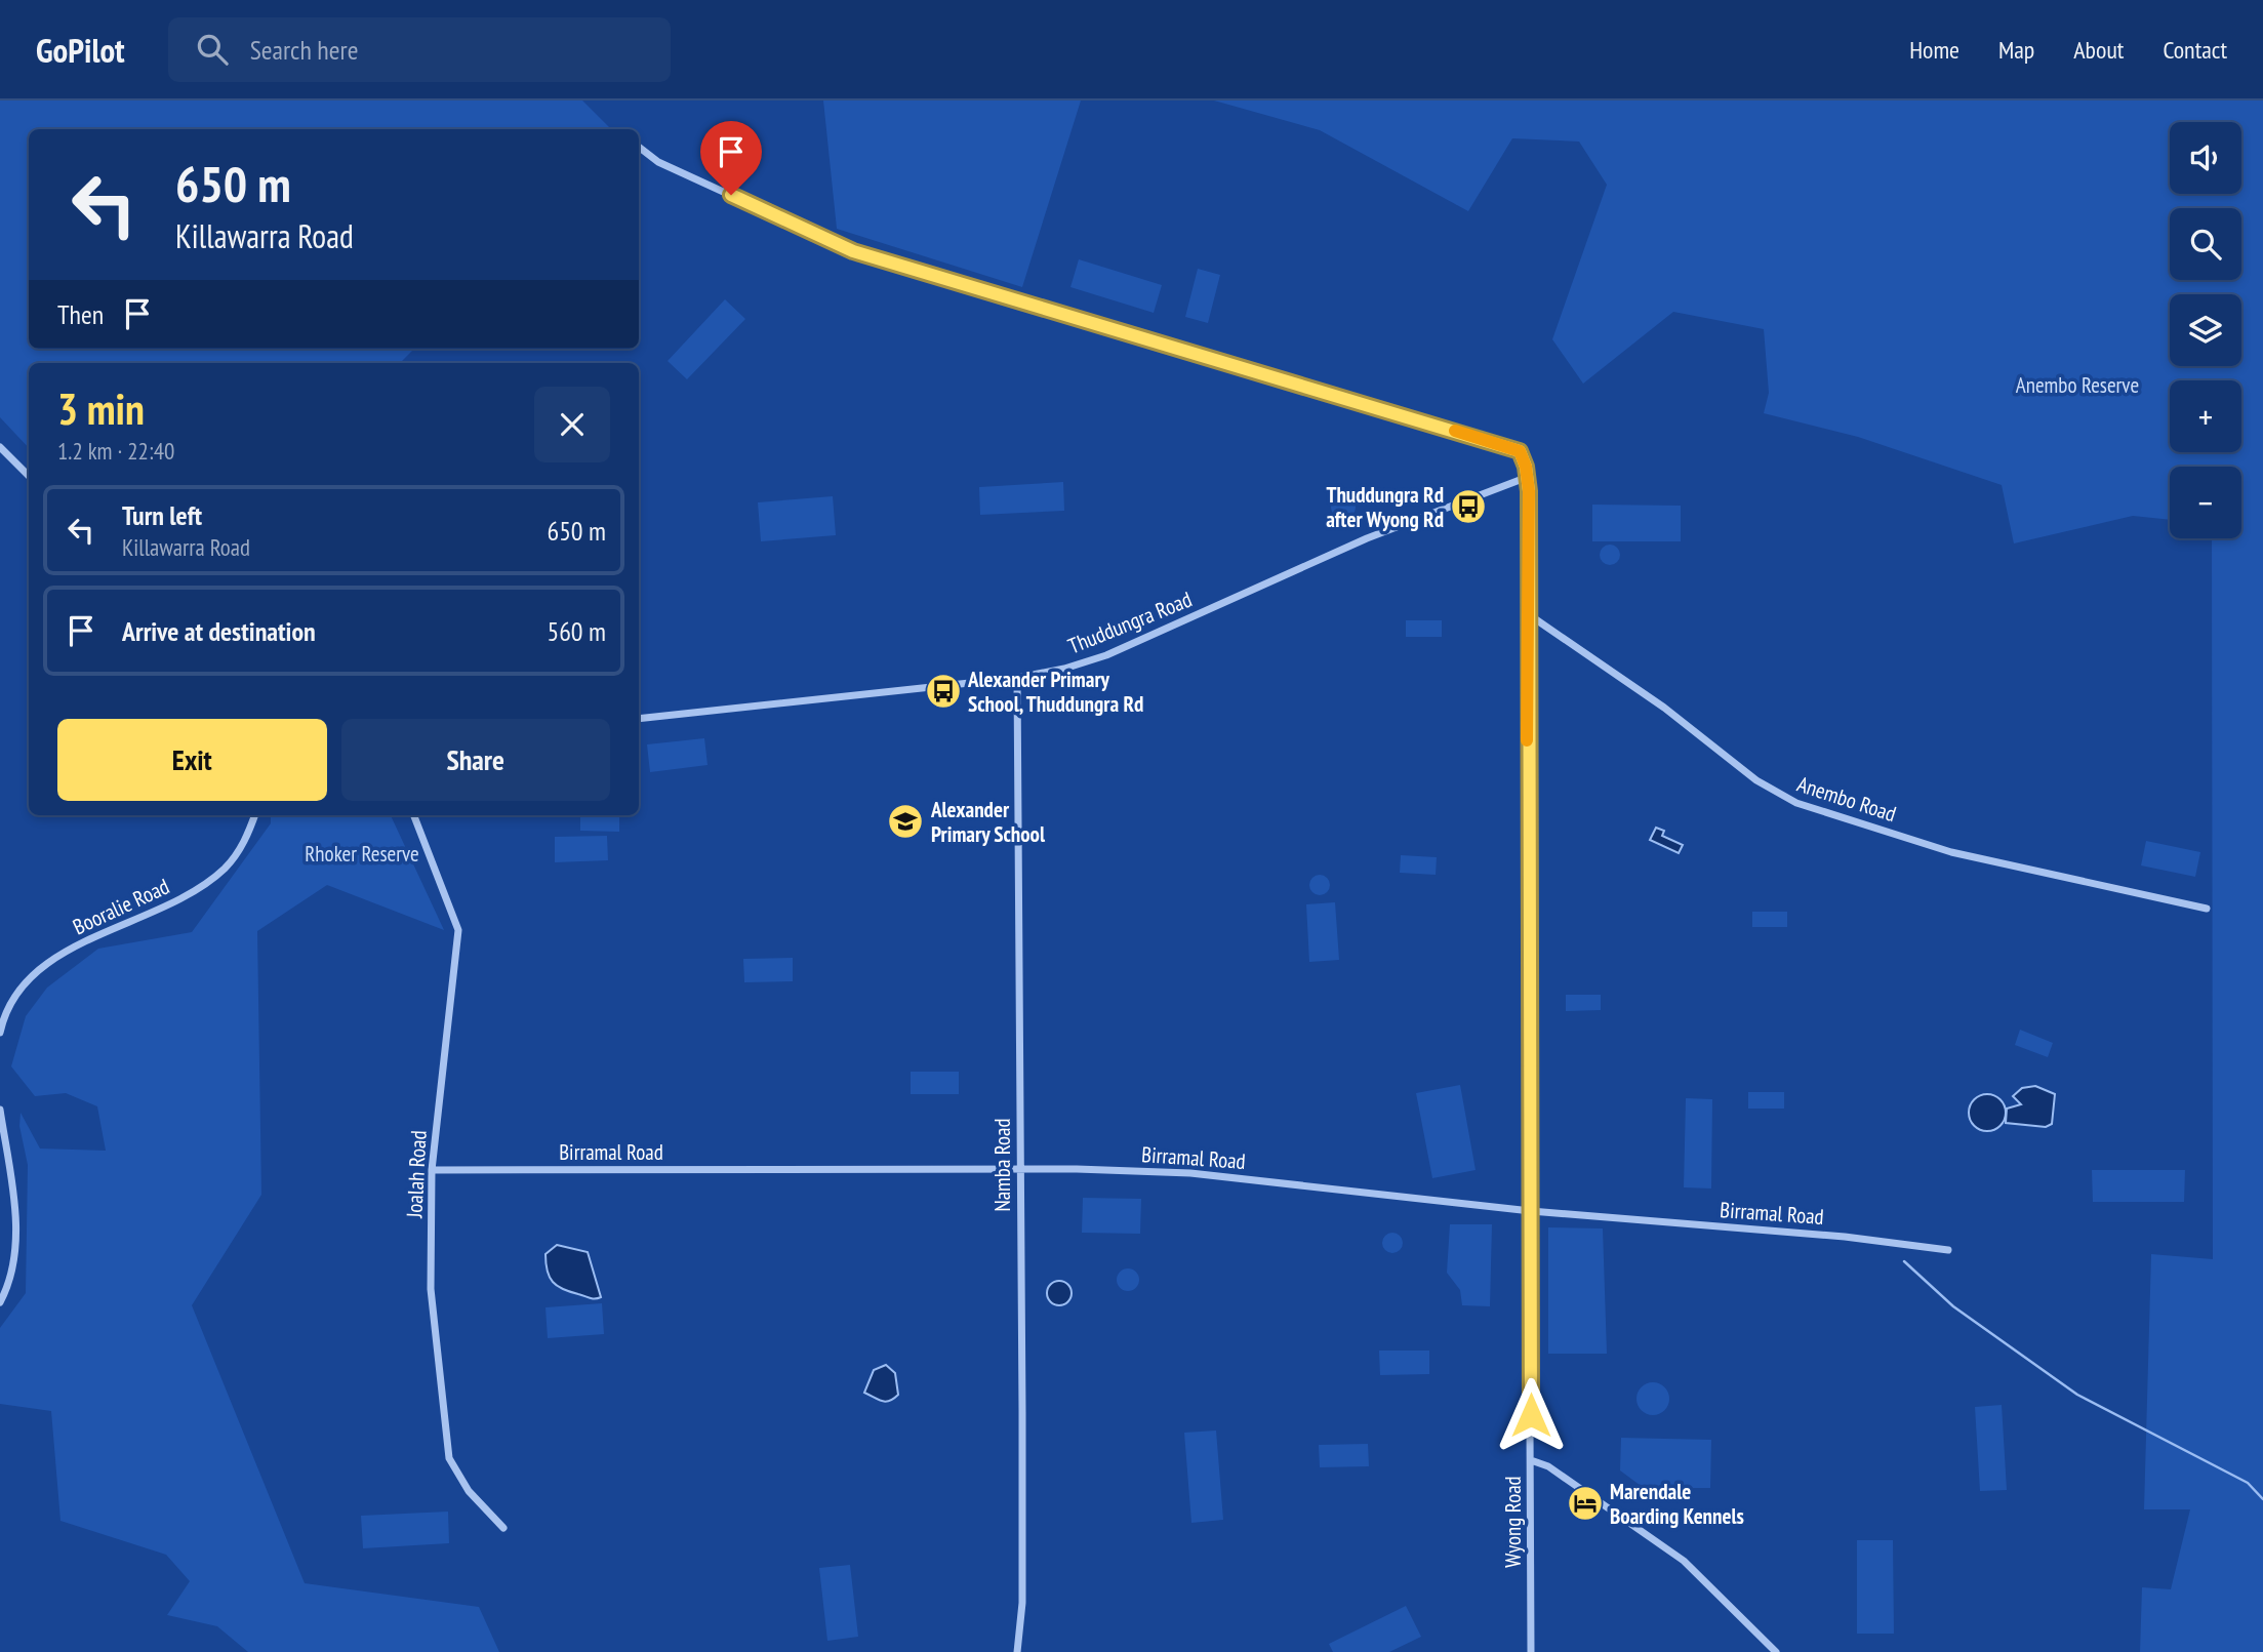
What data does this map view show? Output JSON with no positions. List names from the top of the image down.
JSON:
{
  "streets": {
    "street": [
      "Thuddungra Road",
      "Anembo Road",
      "Booralie Road",
      "Birramal Road",
      "Namba Road",
      "Joalah Road",
      "Wyong Road"
    ]
  },
  "crossings": [
    ["Thuddungra Road", "Namba Road"],
    ["Thuddungra Road", "Wyong Road"],
    ["Anembo Road", "Wyong Road"],
    ["Birramal Road", "Namba Road"],
    ["Birramal Road", "Joalah Road"],
    ["Birramal Road", "Wyong Road"]
  ],
  "parks": ["Anembo Reserve", "Rhoker Reserve"],
  "places": {
    "bus stop": ["Thuddungra Rd after Wyong Rd", "Alexander Primary School, Thuddungra Rd"],
    "school or university": ["Alexander Primary School"],
    "hotel": ["Marendale Boarding Kennels"]
  },
  "page": {
    "header": "GoPilot",
    "search": "Search here",
    "nav": [
      "Home",
      "Map",
      "About",
      "Contact"
    ],
    "map_buttons": ["+", "−"],
    "turn": ["650 m", "Killawarra Road"],
    "then": "Then",
    "heading": ["3 min", "1.2 km · 22:40"],
    "list": [
      {
        "name": "Turn left",
        "note": "Killawarra Road",
        "value": "650 m"
      },
      {
        "name": "Arrive at destination",
        "value": "560 m"
      }
    ],
    "buttons": ["Exit", "Share"]
  }
}
